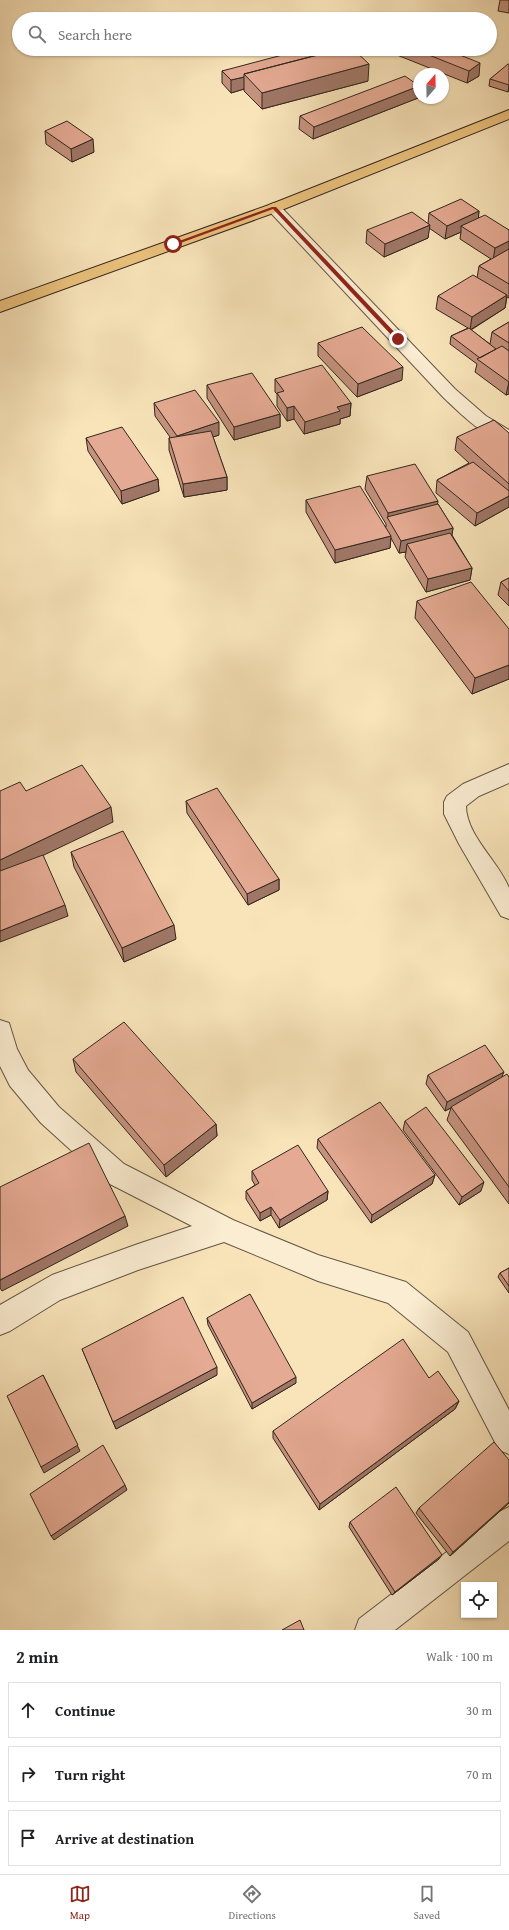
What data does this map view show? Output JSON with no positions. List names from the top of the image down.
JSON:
{
  "north": "top",
  "page": {
    "search": "Search here",
    "heading": ["2 min", "Walk · 100 m"],
    "list": [
      ["Continue", "30 m"],
      ["Turn right", "70 m"],
      "Arrive at destination"
    ],
    "nav": ["Map", "Directions", "Saved"]
  }
}
